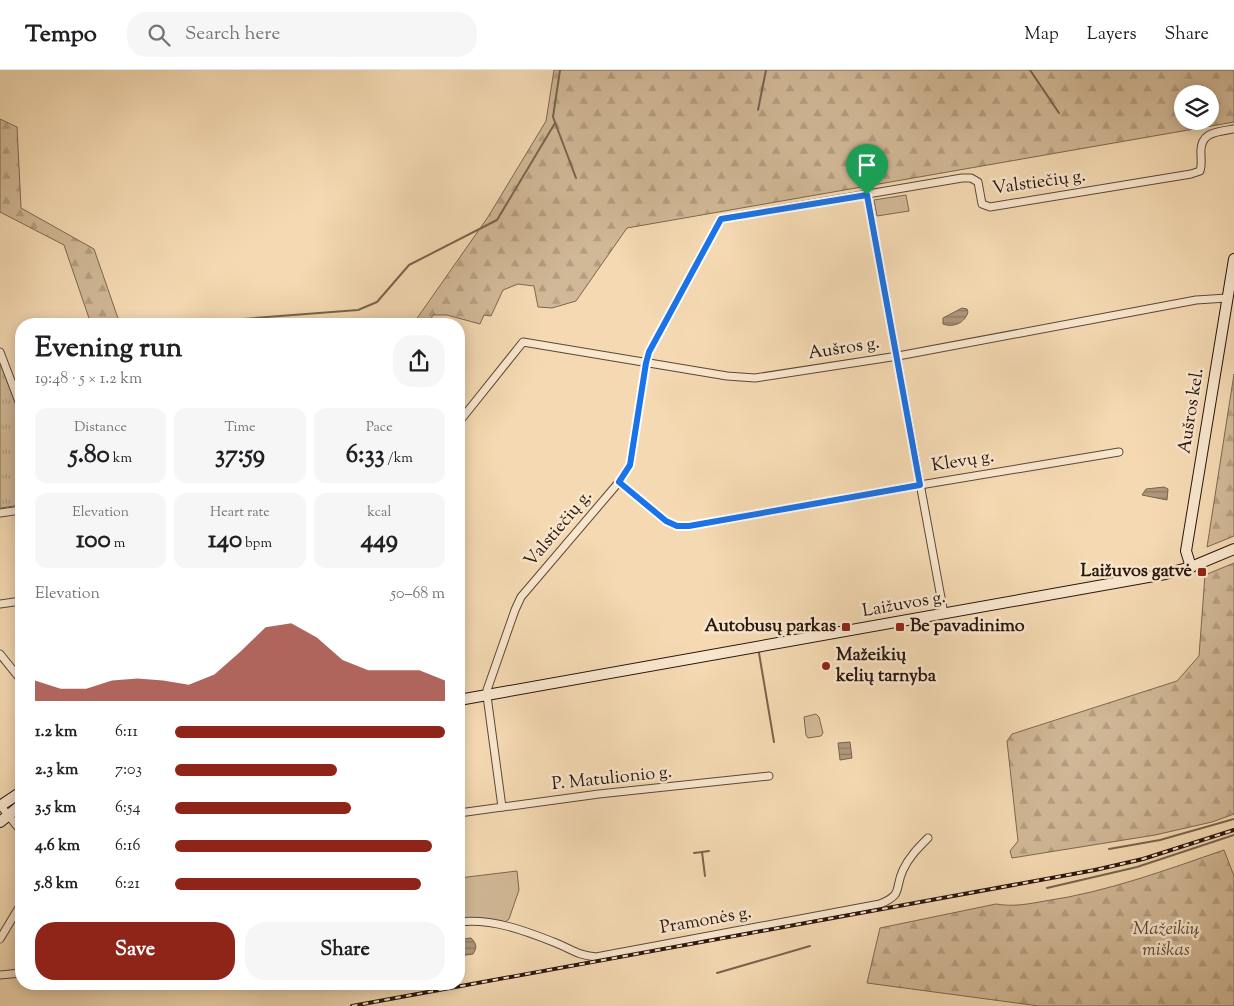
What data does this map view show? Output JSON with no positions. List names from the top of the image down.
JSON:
{
  "streets": {
    "main road": ["Aušros kel.", "Laižuvos g."],
    "street": [
      "Valstiečių g.",
      "Aušros g.",
      "Klevų g.",
      "P. Matulionio g.",
      "Pramonės g."
    ]
  },
  "crossings": [
    ["Valstiečių g.", "Aušros g."],
    ["Valstiečių g.", "Klevų g."],
    ["Valstiečių g.", "Laižuvos g."],
    ["Aušros g.", "Aušros kel."],
    ["Aušros kel.", "Laižuvos g."]
  ],
  "parks": ["Mažeikių miškas"],
  "places": {
    "transit": ["Laižuvos gatvė", "Autobusų parkas", "Be pavadinimo"],
    "other": ["Mažeikių kelių tarnyba"]
  },
  "page": {
    "header": "Tempo",
    "search": "Search here",
    "nav": ["Map", "Layers", "Share"],
    "heading": ["Evening run", "19:48 · 5 × 1.2 km"],
    "stats": [
      ["Distance", "5.80 km"],
      ["Time", "37:59"],
      ["Pace", "6:33 /km"],
      ["Elevation", "100 m"],
      ["Heart rate", "140 bpm"],
      ["kcal", "449"]
    ],
    "chart": ["Elevation", "50–68 m"],
    "list": [
      {
        "name": "1.2 km",
        "note": "6:11"
      },
      {
        "name": "2.3 km",
        "note": "7:03"
      },
      {
        "name": "3.5 km",
        "note": "6:54"
      },
      {
        "name": "4.6 km",
        "note": "6:16"
      },
      {
        "name": "5.8 km",
        "note": "6:21"
      }
    ],
    "buttons": ["Save", "Share"]
  }
}
